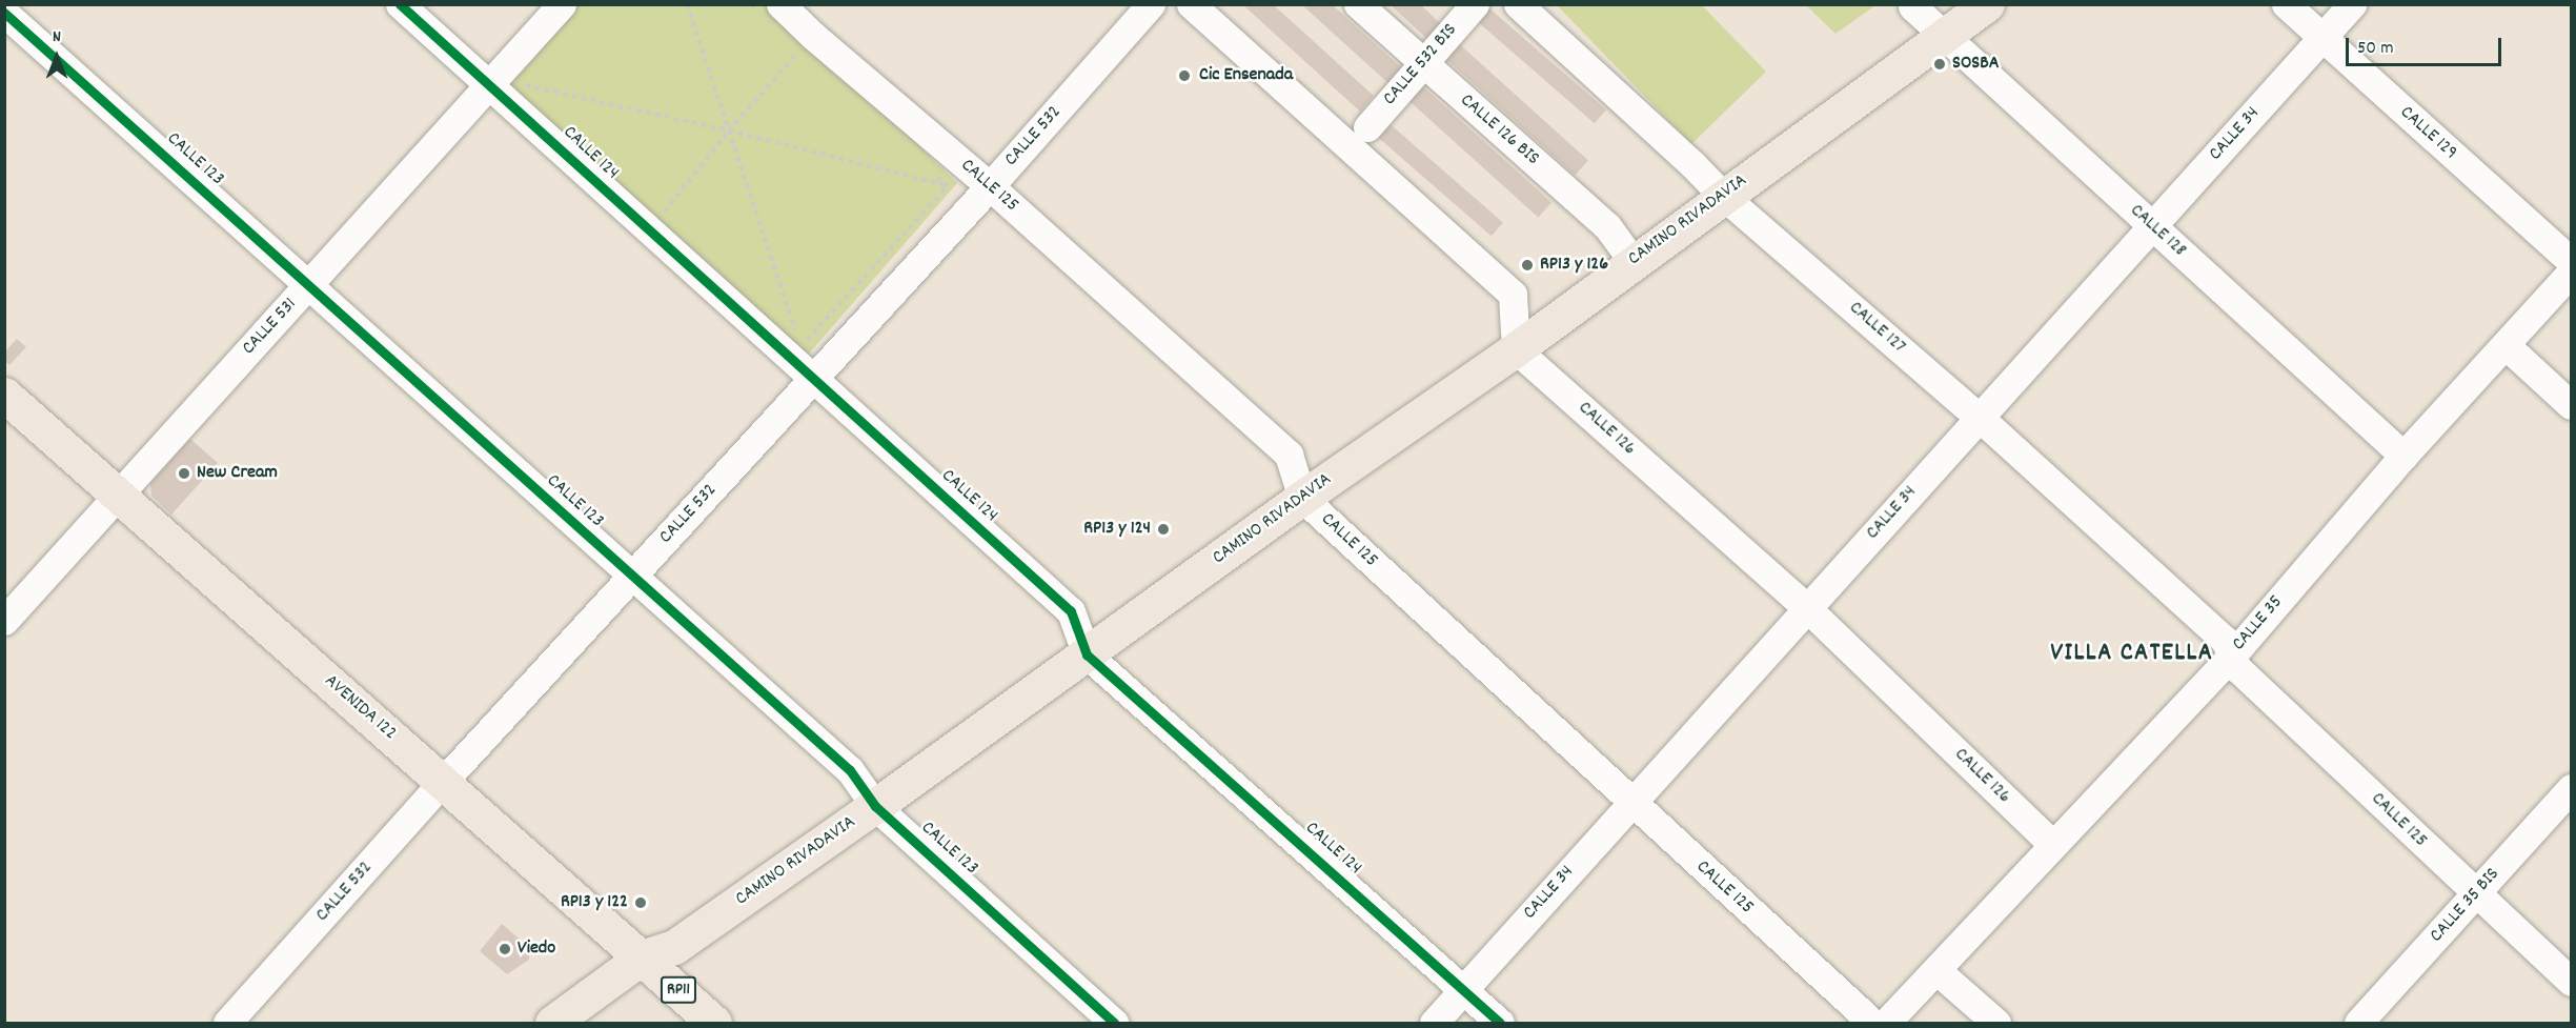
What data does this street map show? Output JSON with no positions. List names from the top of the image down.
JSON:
{
  "streets": {
    "main road": ["CAMINO RIVADAVIA", "AVENIDA 122", "RP11"],
    "street": [
      "CALLE 532 BIS",
      "CALLE 126 BIS",
      "CALLE 129",
      "CALLE 34",
      "CALLE 532",
      "CALLE 124",
      "CALLE 123",
      "CALLE 125",
      "CALLE 128",
      "CALLE 531",
      "CALLE 127",
      "CALLE 126",
      "CALLE 35",
      "CALLE 35 BIS"
    ]
  },
  "crossings": [
    ["CALLE 532 BIS", "CALLE 126 BIS"],
    ["CALLE 126 BIS", "CAMINO RIVADAVIA"],
    ["CALLE 129", "CALLE 34"],
    ["CALLE 34", "CALLE 124"],
    ["CALLE 34", "CALLE 125"],
    ["CALLE 34", "CALLE 128"],
    ["CALLE 34", "CALLE 127"],
    ["CALLE 34", "CALLE 126"],
    ["CALLE 532", "CALLE 124"],
    ["CALLE 532", "CALLE 123"],
    ["CALLE 532", "CALLE 125"],
    ["CALLE 532", "AVENIDA 122"],
    ["CALLE 124", "CAMINO RIVADAVIA"],
    ["CALLE 124", "CALLE 531"],
    ["CALLE 123", "CAMINO RIVADAVIA"],
    ["CALLE 123", "CALLE 531"],
    ["CALLE 125", "CAMINO RIVADAVIA"],
    ["CALLE 125", "CALLE 127"],
    ["CALLE 125", "CALLE 35"],
    ["CALLE 125", "CALLE 35 BIS"],
    ["CAMINO RIVADAVIA", "CALLE 128"],
    ["CAMINO RIVADAVIA", "CALLE 127"],
    ["CAMINO RIVADAVIA", "CALLE 126"],
    ["CAMINO RIVADAVIA", "AVENIDA 122"],
    ["CALLE 128", "CALLE 35"],
    ["CALLE 531", "AVENIDA 122"],
    ["CALLE 127", "CALLE 35"],
    ["CALLE 126", "CALLE 35"]
  ],
  "districts": ["VILLA CATELLA"],
  "places": [
    "SOSBA",
    "Cic Ensenada",
    "RP13 y 126",
    "New Cream",
    "RP13 y 124",
    "RP13 y 122",
    "Viedo"
  ],
  "scale_bar": "50 m",
  "north": "top"
}
